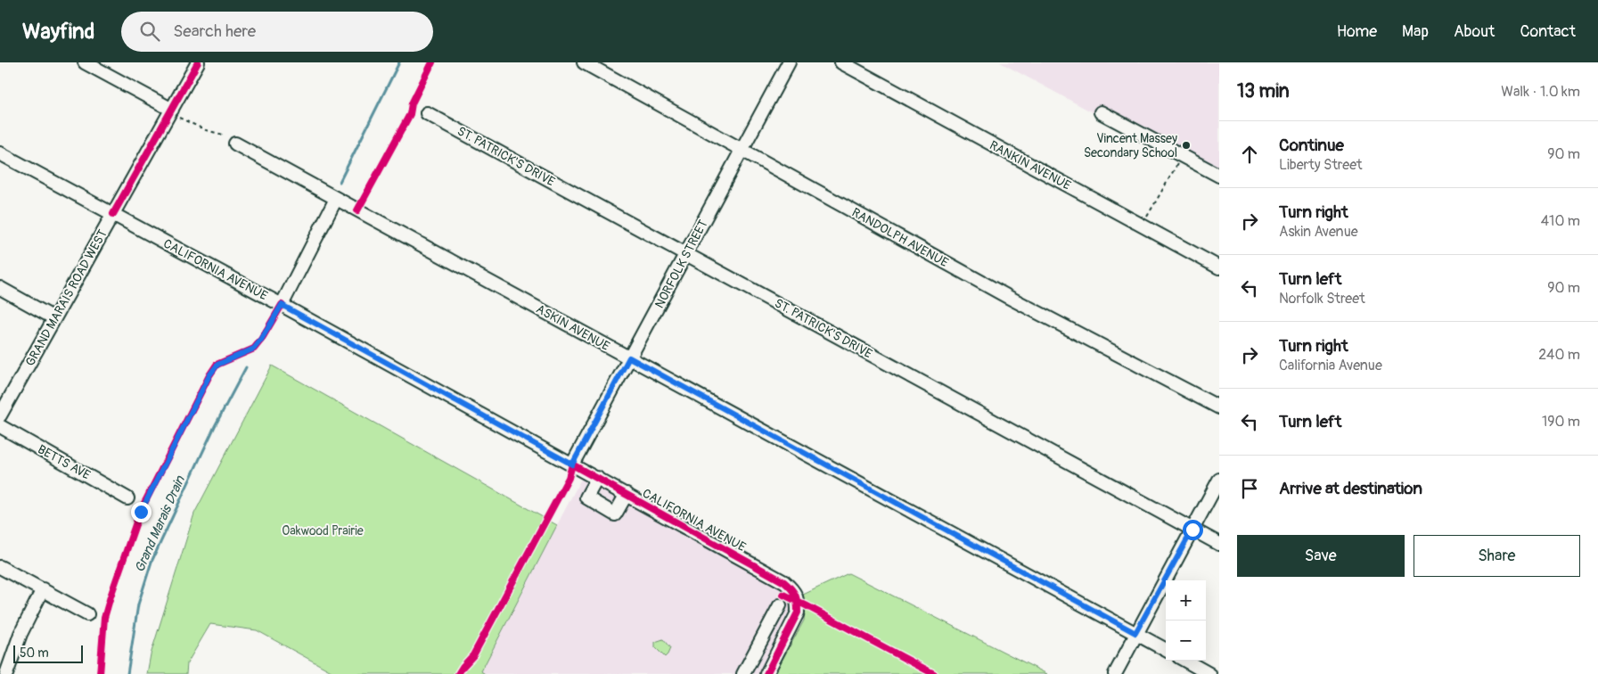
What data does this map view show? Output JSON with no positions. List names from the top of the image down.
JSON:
{
  "streets": {
    "street": [
      "ST. PATRICK'S DRIVE",
      "RANKIN AVENUE",
      "RANDOLPH AVENUE",
      "NORFOLK STREET",
      "CALIFORNIA AVENUE",
      "GRAND MARAIS ROAD WEST",
      "ASKIN AVENUE",
      "BETTS AVE"
    ]
  },
  "crossings": [
    ["ST. PATRICK'S DRIVE", "NORFOLK STREET"],
    ["RANDOLPH AVENUE", "NORFOLK STREET"],
    ["NORFOLK STREET", "CALIFORNIA AVENUE"],
    ["NORFOLK STREET", "ASKIN AVENUE"],
    ["CALIFORNIA AVENUE", "GRAND MARAIS ROAD WEST"]
  ],
  "water": ["Grand Marais Drain"],
  "parks": ["Oakwood Prairie"],
  "places": ["Vincent Massey Secondary School"],
  "scale_bar": "50 m",
  "page": {
    "header": "Wayfind",
    "search": "Search here",
    "nav": [
      "Home",
      "Map",
      "About",
      "Contact"
    ],
    "heading": ["13 min", "Walk · 1.0 km"],
    "list": [
      ["Continue", "Liberty Street", "90 m"],
      ["Turn right", "Askin Avenue", "410 m"],
      ["Turn left", "Norfolk Street", "90 m"],
      ["Turn right", "California Avenue", "240 m"],
      ["Turn left", "190 m"],
      "Arrive at destination"
    ],
    "buttons": ["Save", "Share"],
    "map_buttons": ["+", "−"],
    "scale": "50 m"
  }
}
